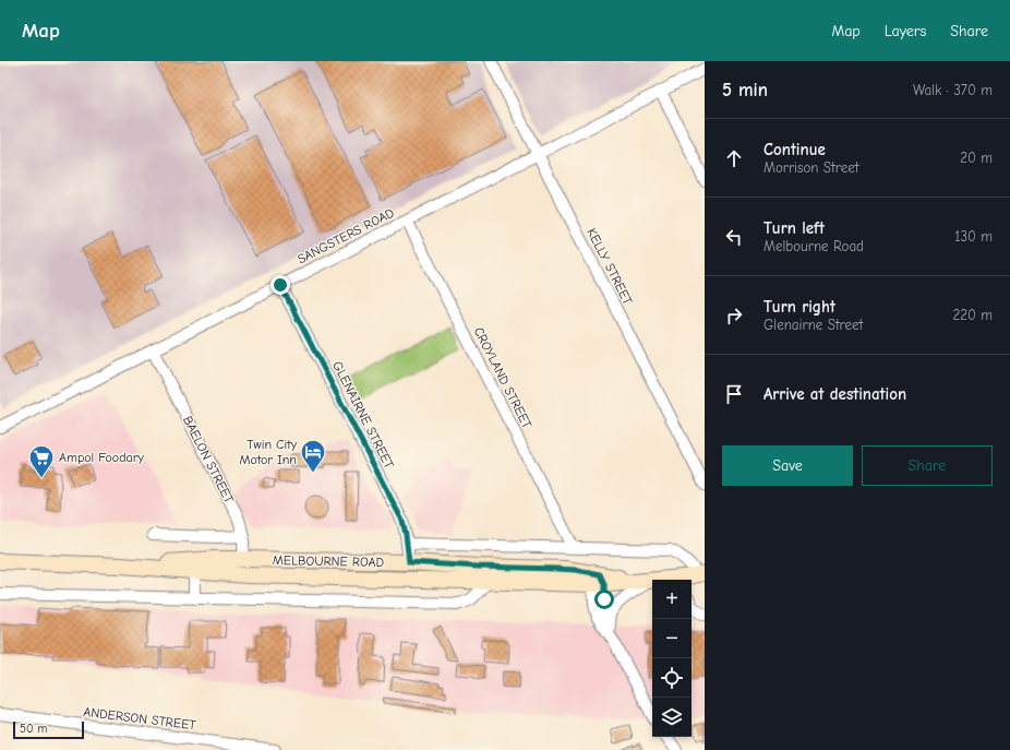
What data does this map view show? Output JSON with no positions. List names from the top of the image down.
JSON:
{
  "streets": {
    "main road": ["BAELON STREET", "MELBOURNE ROAD"],
    "street": [
      "SANGSTERS ROAD",
      "KELLY STREET",
      "CROYLAND STREET",
      "GLENAIRNE STREET",
      "ANDERSON STREET"
    ]
  },
  "crossings": [
    ["SANGSTERS ROAD", "KELLY STREET"],
    ["SANGSTERS ROAD", "CROYLAND STREET"],
    ["SANGSTERS ROAD", "GLENAIRNE STREET"],
    ["SANGSTERS ROAD", "BAELON STREET"],
    ["CROYLAND STREET", "MELBOURNE ROAD"],
    ["GLENAIRNE STREET", "MELBOURNE ROAD"],
    ["BAELON STREET", "MELBOURNE ROAD"]
  ],
  "places": {
    "hotel": ["Twin City Motor Inn"],
    "supermarket": ["Ampol Foodary"]
  },
  "scale_bar": "50 m",
  "page": {
    "header": "Map",
    "nav": ["Map", "Layers", "Share"],
    "heading": ["5 min", "Walk · 370 m"],
    "list": [
      ["Continue", "Morrison Street", "20 m"],
      ["Turn left", "Melbourne Road", "130 m"],
      ["Turn right", "Glenairne Street", "220 m"],
      "Arrive at destination"
    ],
    "buttons": ["Save", "Share"],
    "map_buttons": ["+", "−"],
    "scale": "50 m"
  }
}
